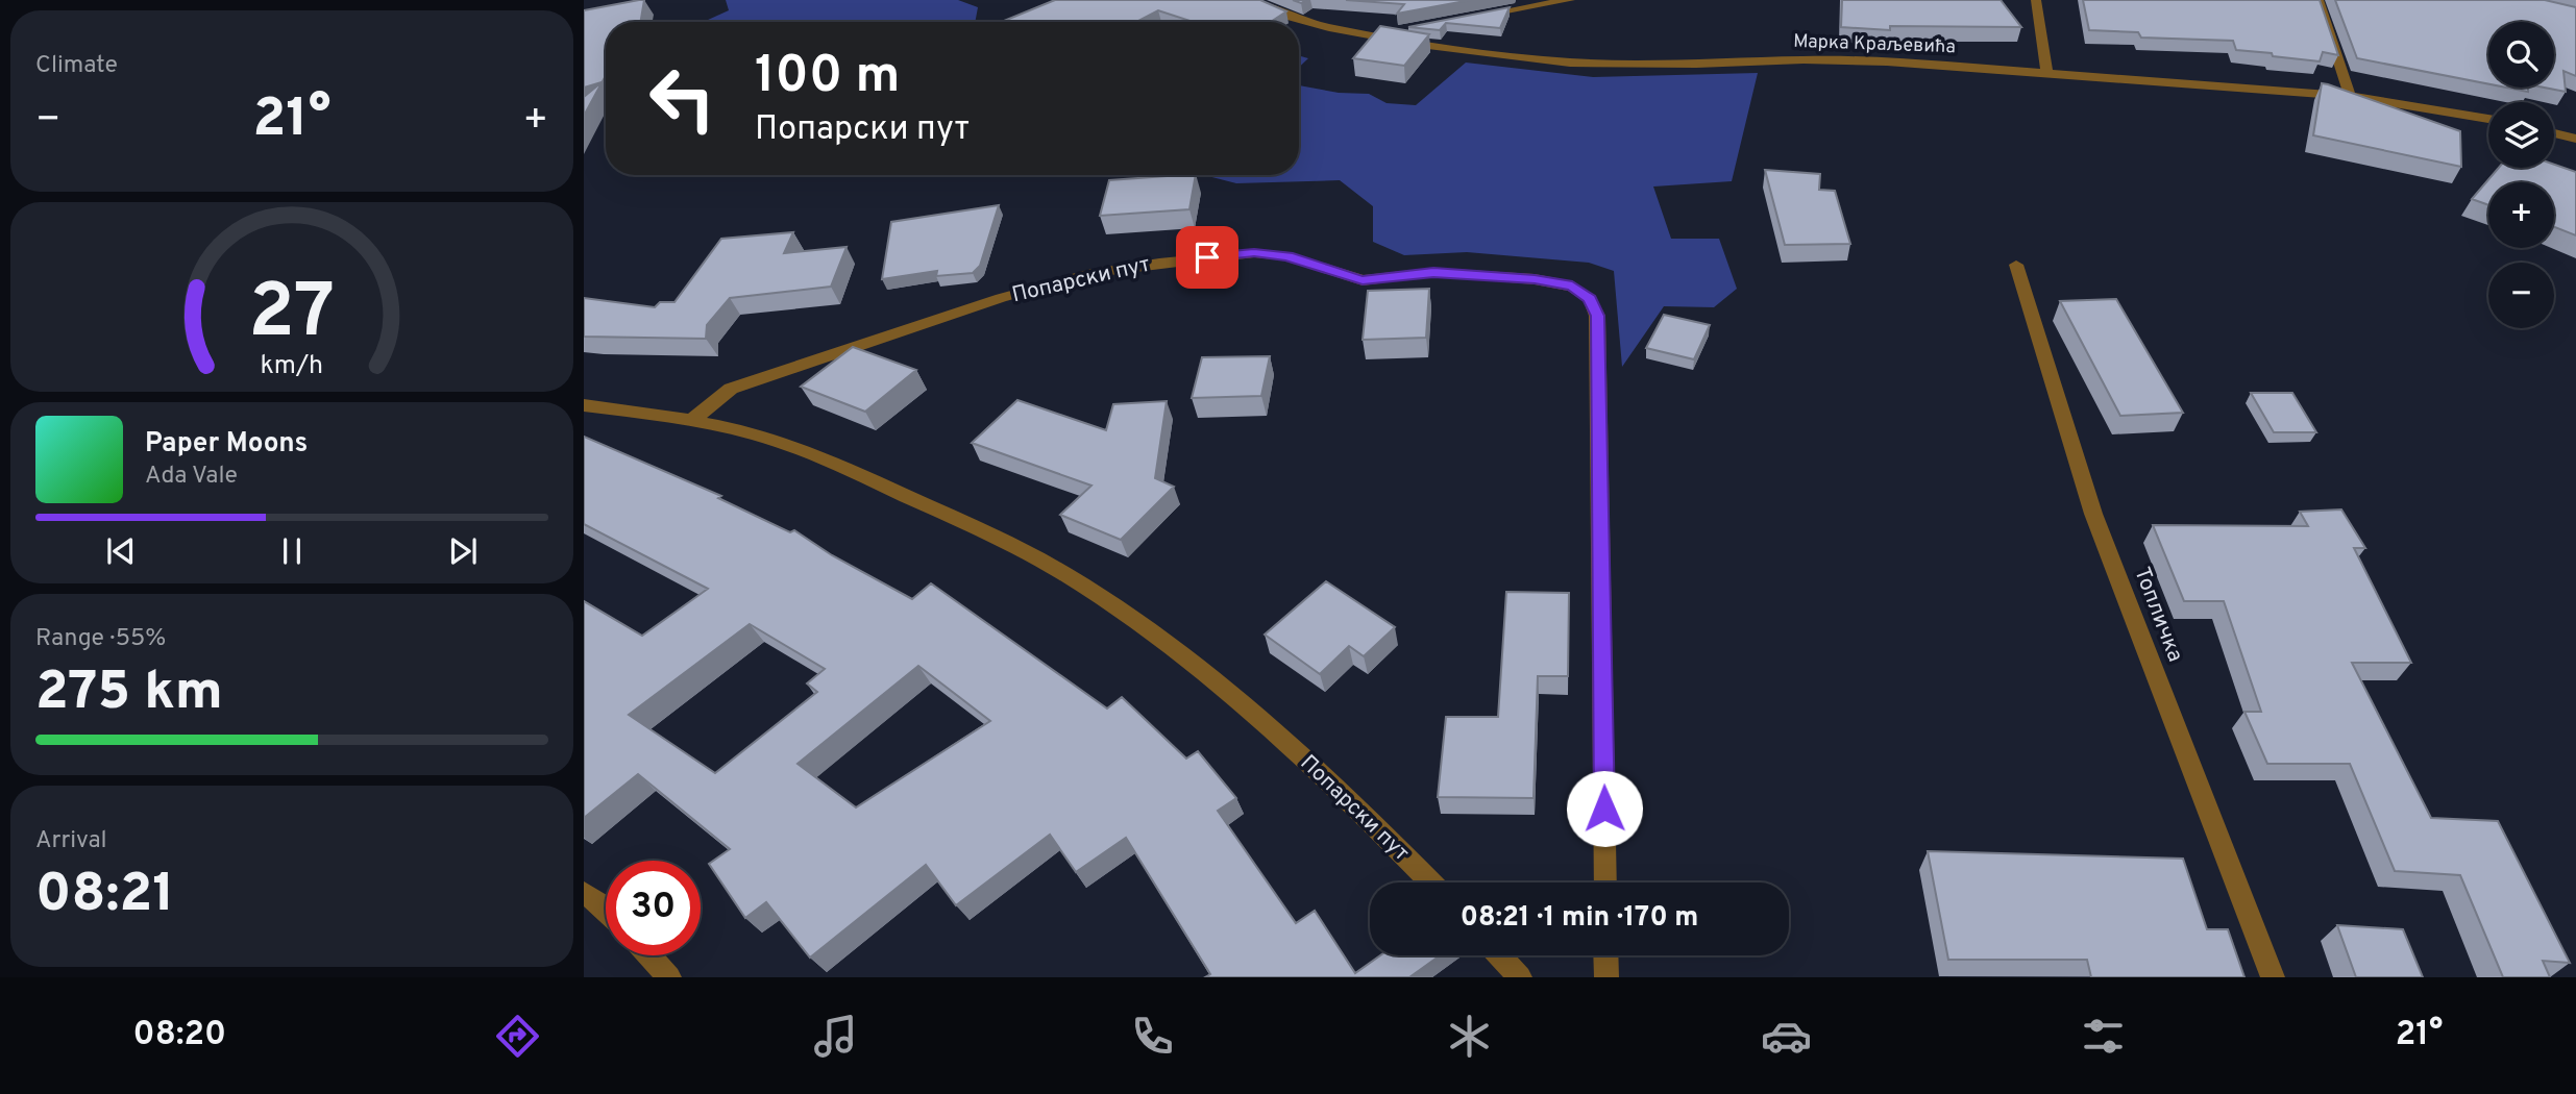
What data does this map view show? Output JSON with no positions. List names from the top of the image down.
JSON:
{
  "streets": {
    "street": ["Марка Краљевића", "Попарски пут", "Топличка"]
  },
  "page": {
    "tile": [
      "Climate",
      ["Range · 55%", "275 km"],
      ["Arrival", "08:21"]
    ],
    "map_buttons": ["+", "−"],
    "turn": ["100 m", "Попарски пут"],
    "heat": ["−", "21°", "+"],
    "song": ["Paper Moons", "Ada Vale"],
    "limit": "30",
    "trip": "08:21 · 1 min · 170 m",
    "tabs": ["08:20", "21°"],
    "gauge": ["27", "km/h"]
  }
}
